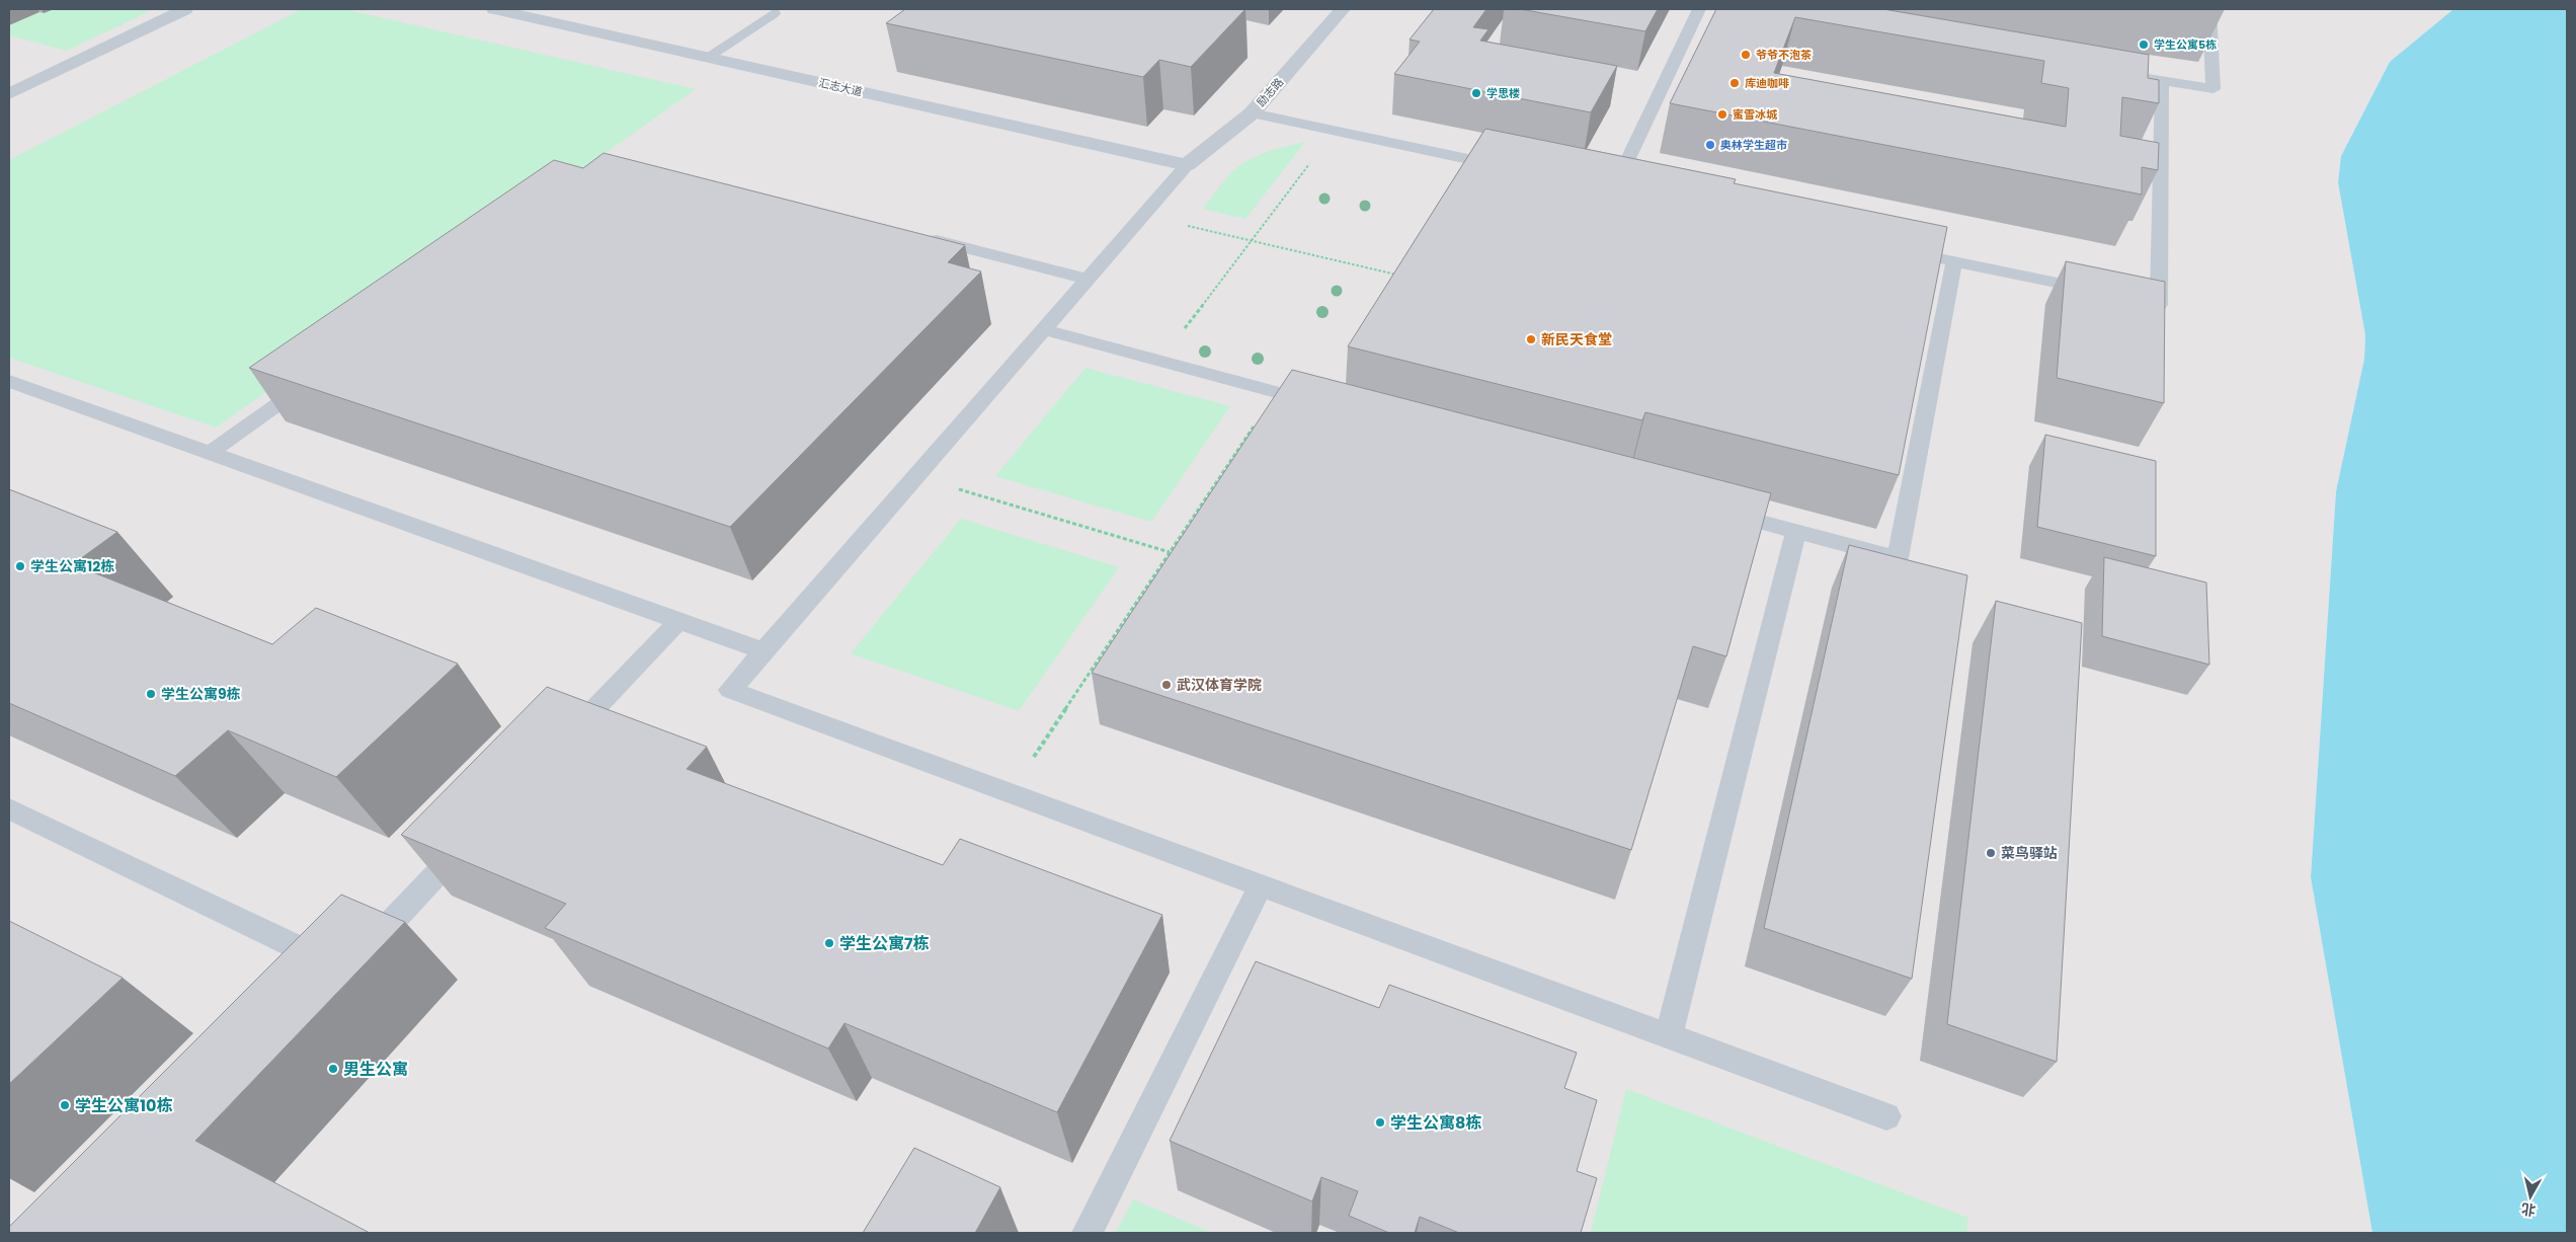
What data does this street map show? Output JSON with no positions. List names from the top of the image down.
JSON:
{
  "streets": {
    "street": ["汇志大道", "励志路"]
  },
  "crossings": [
    ["汇志大道", "励志路"]
  ],
  "places": [
    "学生公寓5栋",
    "爷爷不泡茶",
    "库迪咖啡",
    "学思楼",
    "蜜雪冰城",
    "奥林学生超市",
    "新民天食堂",
    "学生公寓12栋",
    "武汉体育学院",
    "学生公寓9栋",
    "菜鸟驿站",
    "学生公寓7栋",
    "男生公寓",
    "学生公寓10栋",
    "学生公寓8栋"
  ],
  "north": "bottom"
}
